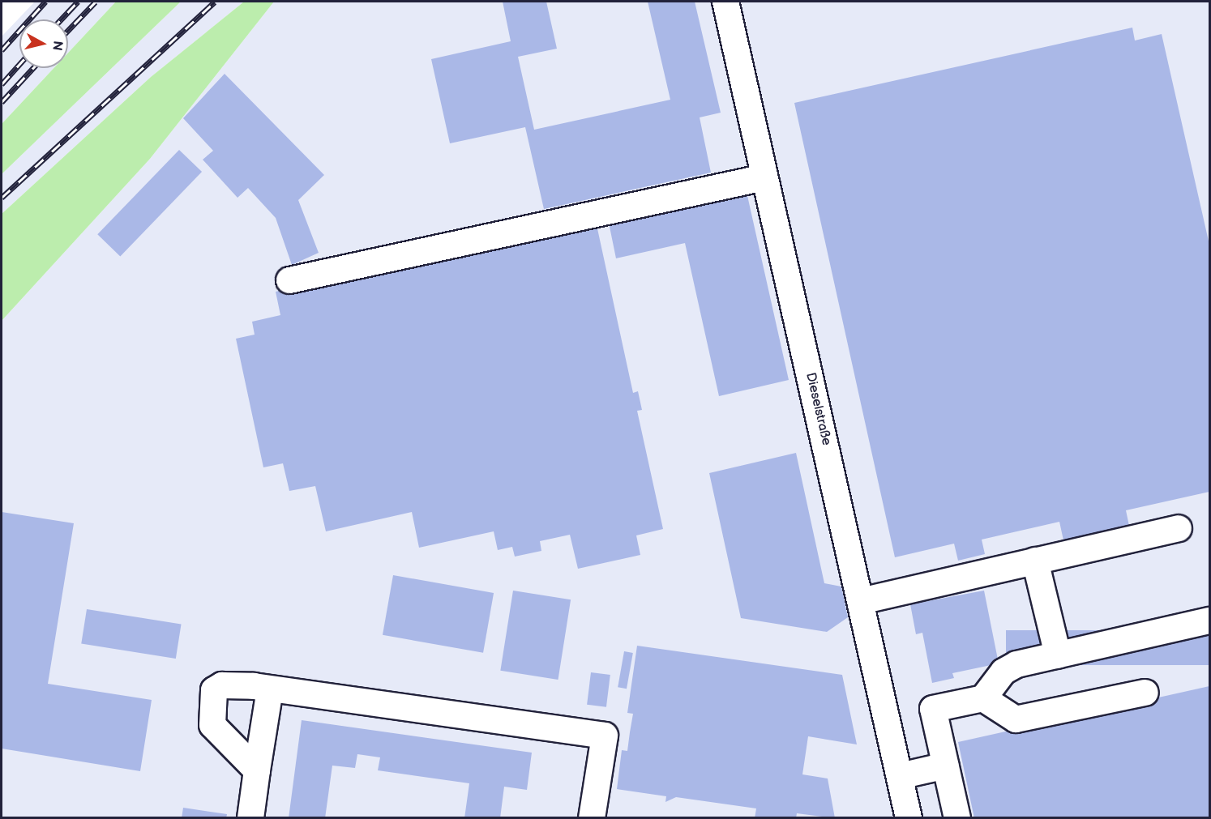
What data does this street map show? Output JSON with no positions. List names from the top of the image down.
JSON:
{
  "streets": {
    "street": ["Dieselstraße"]
  },
  "north": "right"
}
